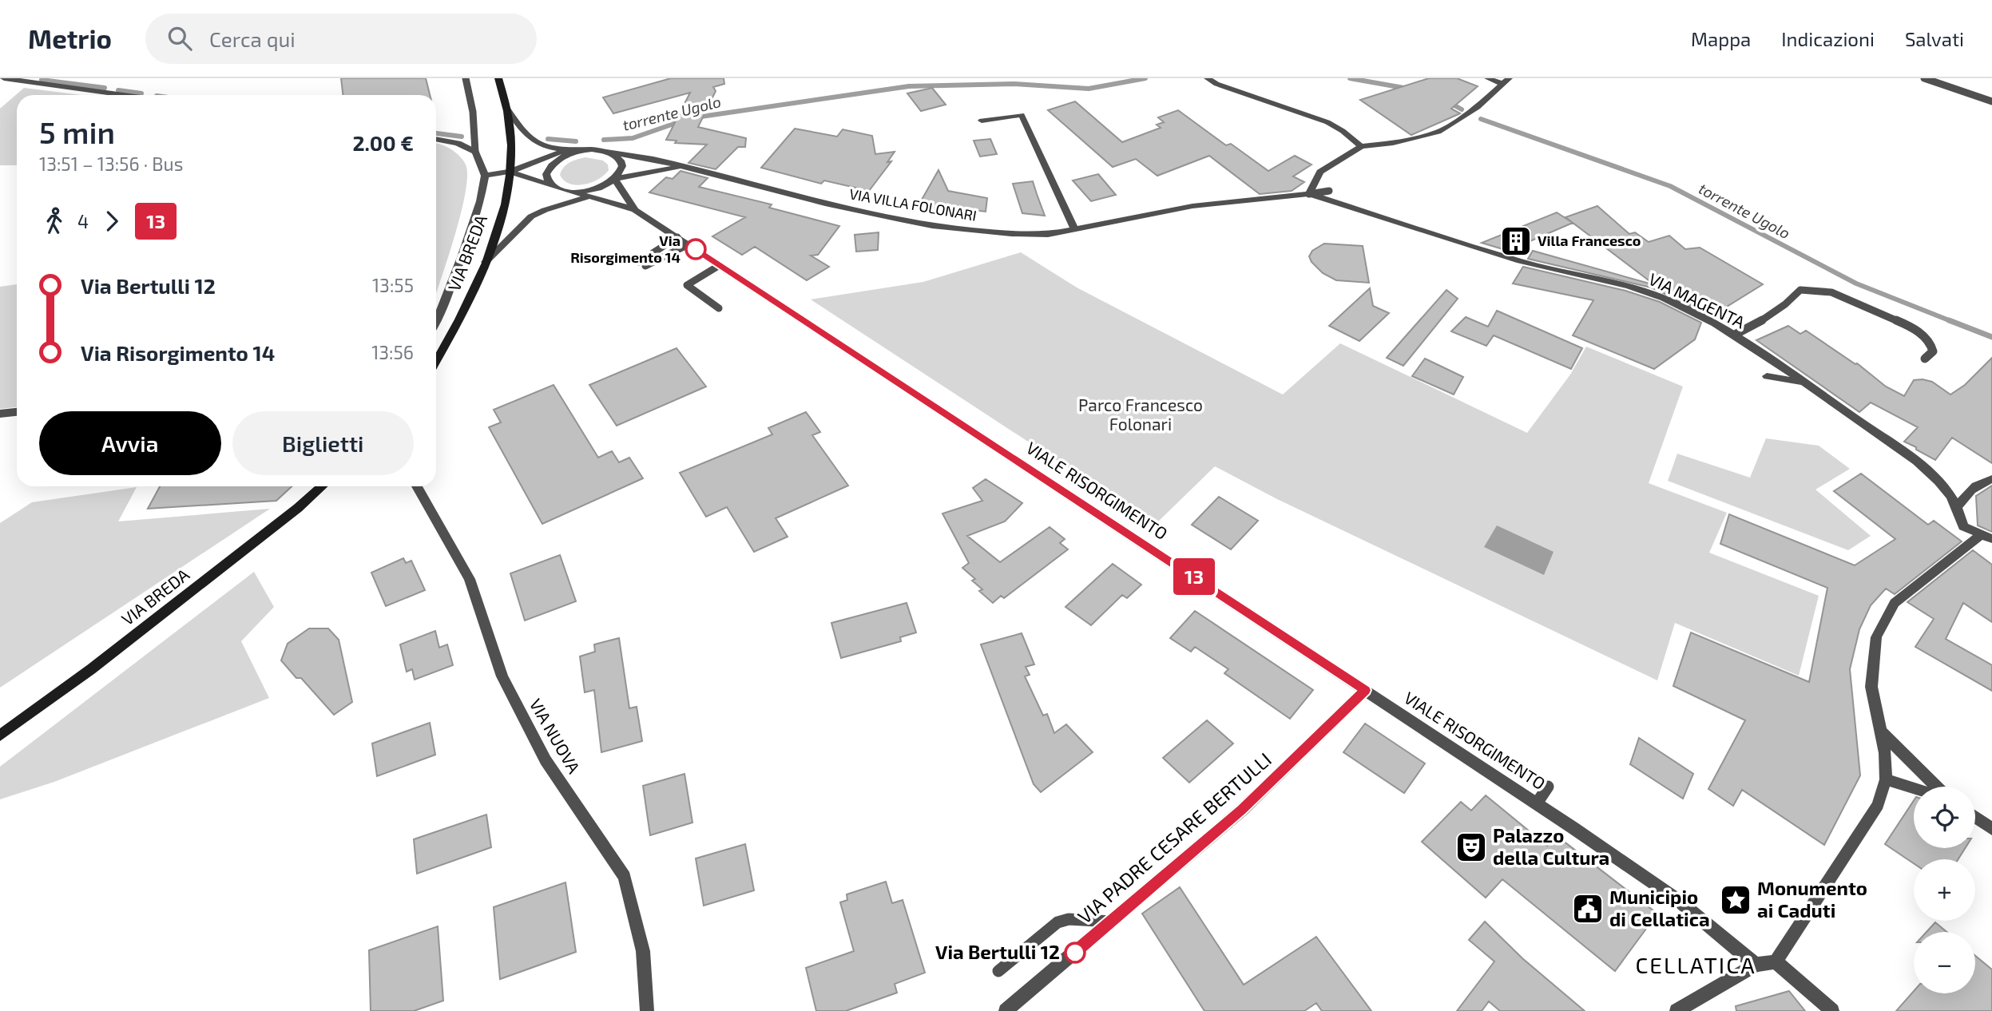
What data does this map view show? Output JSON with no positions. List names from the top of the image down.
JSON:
{
  "streets": {
    "street": [
      "VIA VILLA FOLONARI",
      "VIA BREDA",
      "VIA MAGENTA",
      "VIALE RISORGIMENTO",
      "VIA NUOVA",
      "VIA PADRE CESARE BERTULLI"
    ]
  },
  "crossings": [
    ["VIA VILLA FOLONARI", "VIA MAGENTA"],
    ["VIA VILLA FOLONARI", "VIALE RISORGIMENTO"],
    ["VIA BREDA", "VIALE RISORGIMENTO"],
    ["VIALE RISORGIMENTO", "VIA PADRE CESARE BERTULLI"]
  ],
  "districts": ["CELLATICA"],
  "water": ["torrente Ugolo"],
  "parks": ["Parco Francesco Folonari"],
  "places": {
    "building": ["Villa Francesco"],
    "other": ["Via Risorgimento 14", "Via Bertulli 12"],
    "theatre": ["Palazzo della Cultura"],
    "place": ["Monumento ai Caduti"],
    "public building": ["Municipio di Cellatica"]
  },
  "lines": ["bus line 13"],
  "page": {
    "header": "Metrio",
    "search": "Cerca qui",
    "nav": ["Mappa", "Indicazioni", "Salvati"],
    "on_map": "13",
    "heading": ["5 min", "13:51 – 13:56 · Bus", "2.00 €"],
    "legs": ["4", "13"],
    "list": [
      {
        "name": "Via Bertulli 12",
        "value": "13:55"
      },
      {
        "name": "Via Risorgimento 14",
        "value": "13:56"
      }
    ],
    "buttons": ["Avvia", "Biglietti"],
    "map_buttons": ["+", "−"]
  }
}
